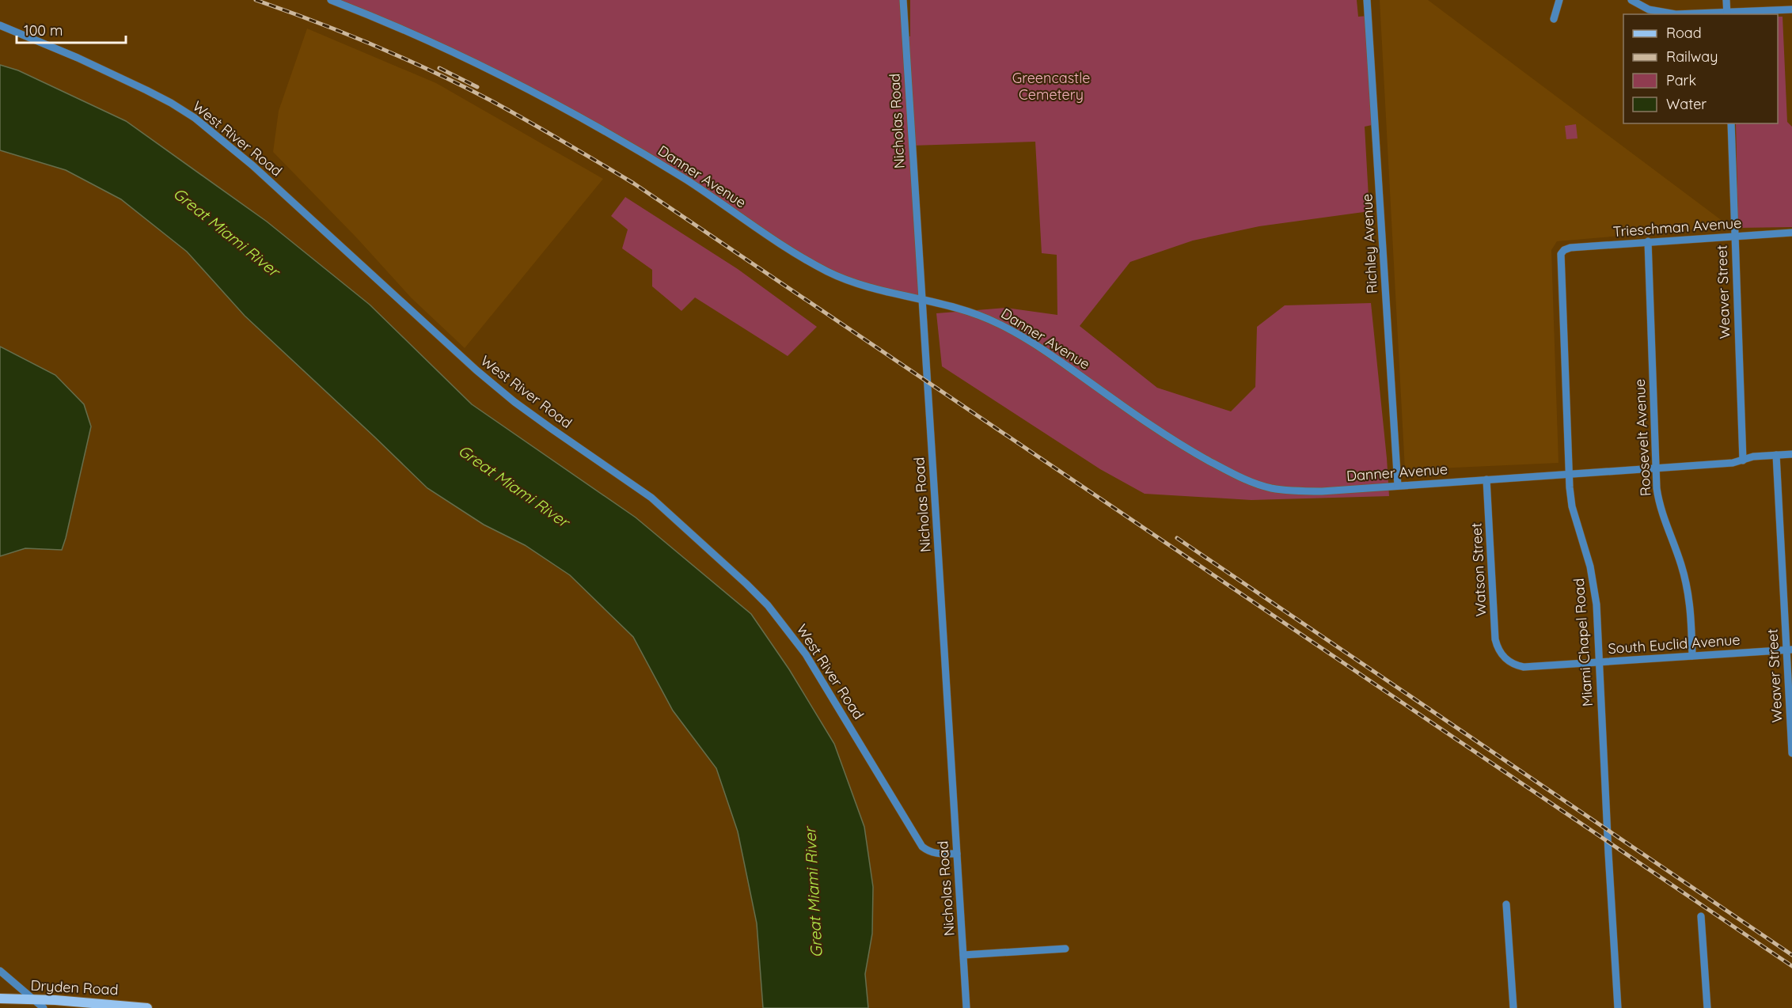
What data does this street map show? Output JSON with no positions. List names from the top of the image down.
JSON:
{
  "streets": {
    "main road": ["Dryden Road"],
    "street": [
      "Nicholas Road",
      "West River Road",
      "Danner Avenue",
      "Trieschman Avenue",
      "Richley Avenue",
      "Weaver Street",
      "Roosevelt Avenue",
      "Watson Street",
      "Miami Chapel Road",
      "South Euclid Avenue"
    ]
  },
  "crossings": [
    ["Nicholas Road", "West River Road"],
    ["Nicholas Road", "Danner Avenue"],
    ["Danner Avenue", "Richley Avenue"],
    ["Danner Avenue", "Weaver Street"],
    ["Danner Avenue", "Roosevelt Avenue"],
    ["Danner Avenue", "Watson Street"],
    ["Danner Avenue", "Miami Chapel Road"],
    ["Trieschman Avenue", "Weaver Street"],
    ["Trieschman Avenue", "Roosevelt Avenue"],
    ["Trieschman Avenue", "Miami Chapel Road"],
    ["Weaver Street", "South Euclid Avenue"],
    ["Roosevelt Avenue", "South Euclid Avenue"],
    ["Watson Street", "South Euclid Avenue"],
    ["Miami Chapel Road", "South Euclid Avenue"]
  ],
  "water": ["Great Miami River"],
  "parks": ["Greencastle Cemetery"],
  "legend": [
    "Road",
    "Railway",
    "Park",
    "Water"
  ],
  "scale_bar": "100 m"
}
